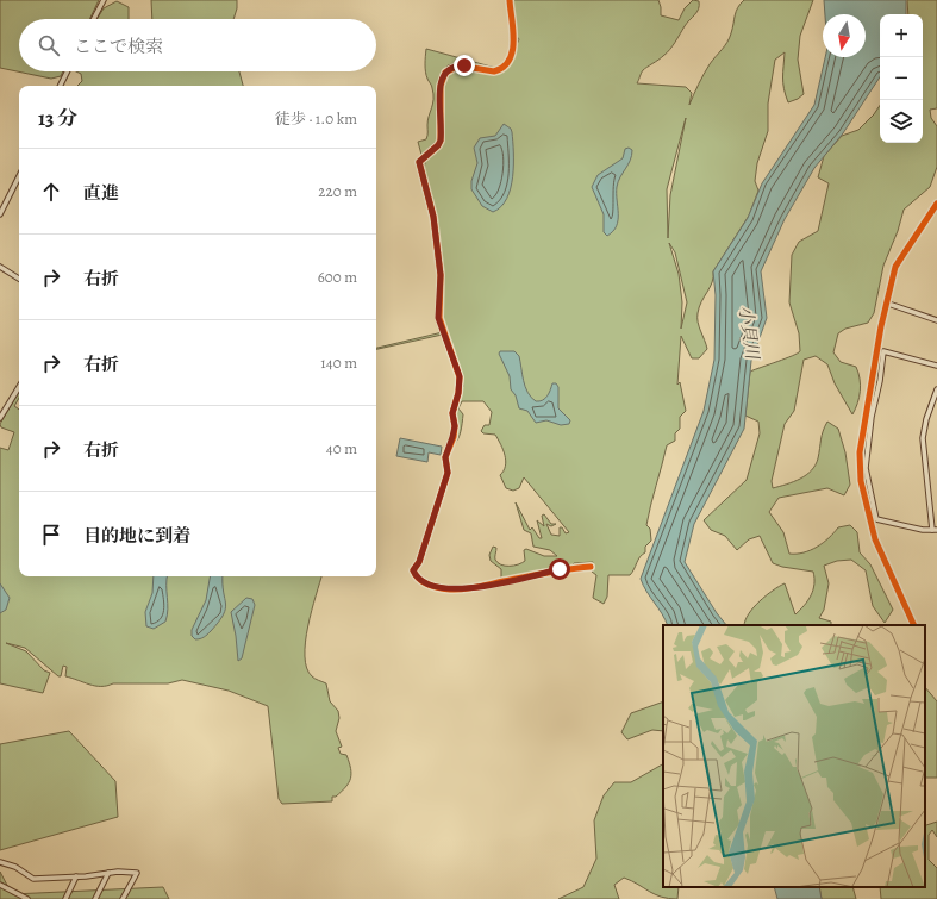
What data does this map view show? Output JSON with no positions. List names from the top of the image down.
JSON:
{
  "water": ["小貝川"],
  "north": "bottom",
  "page": {
    "map_buttons": ["+", "−"],
    "search": "ここで検索",
    "heading": ["13 分", "徒歩 · 1.0 km"],
    "list": [
      ["直進", "220 m"],
      ["右折", "600 m"],
      ["右折", "140 m"],
      ["右折", "40 m"],
      "目的地に到着"
    ]
  }
}
